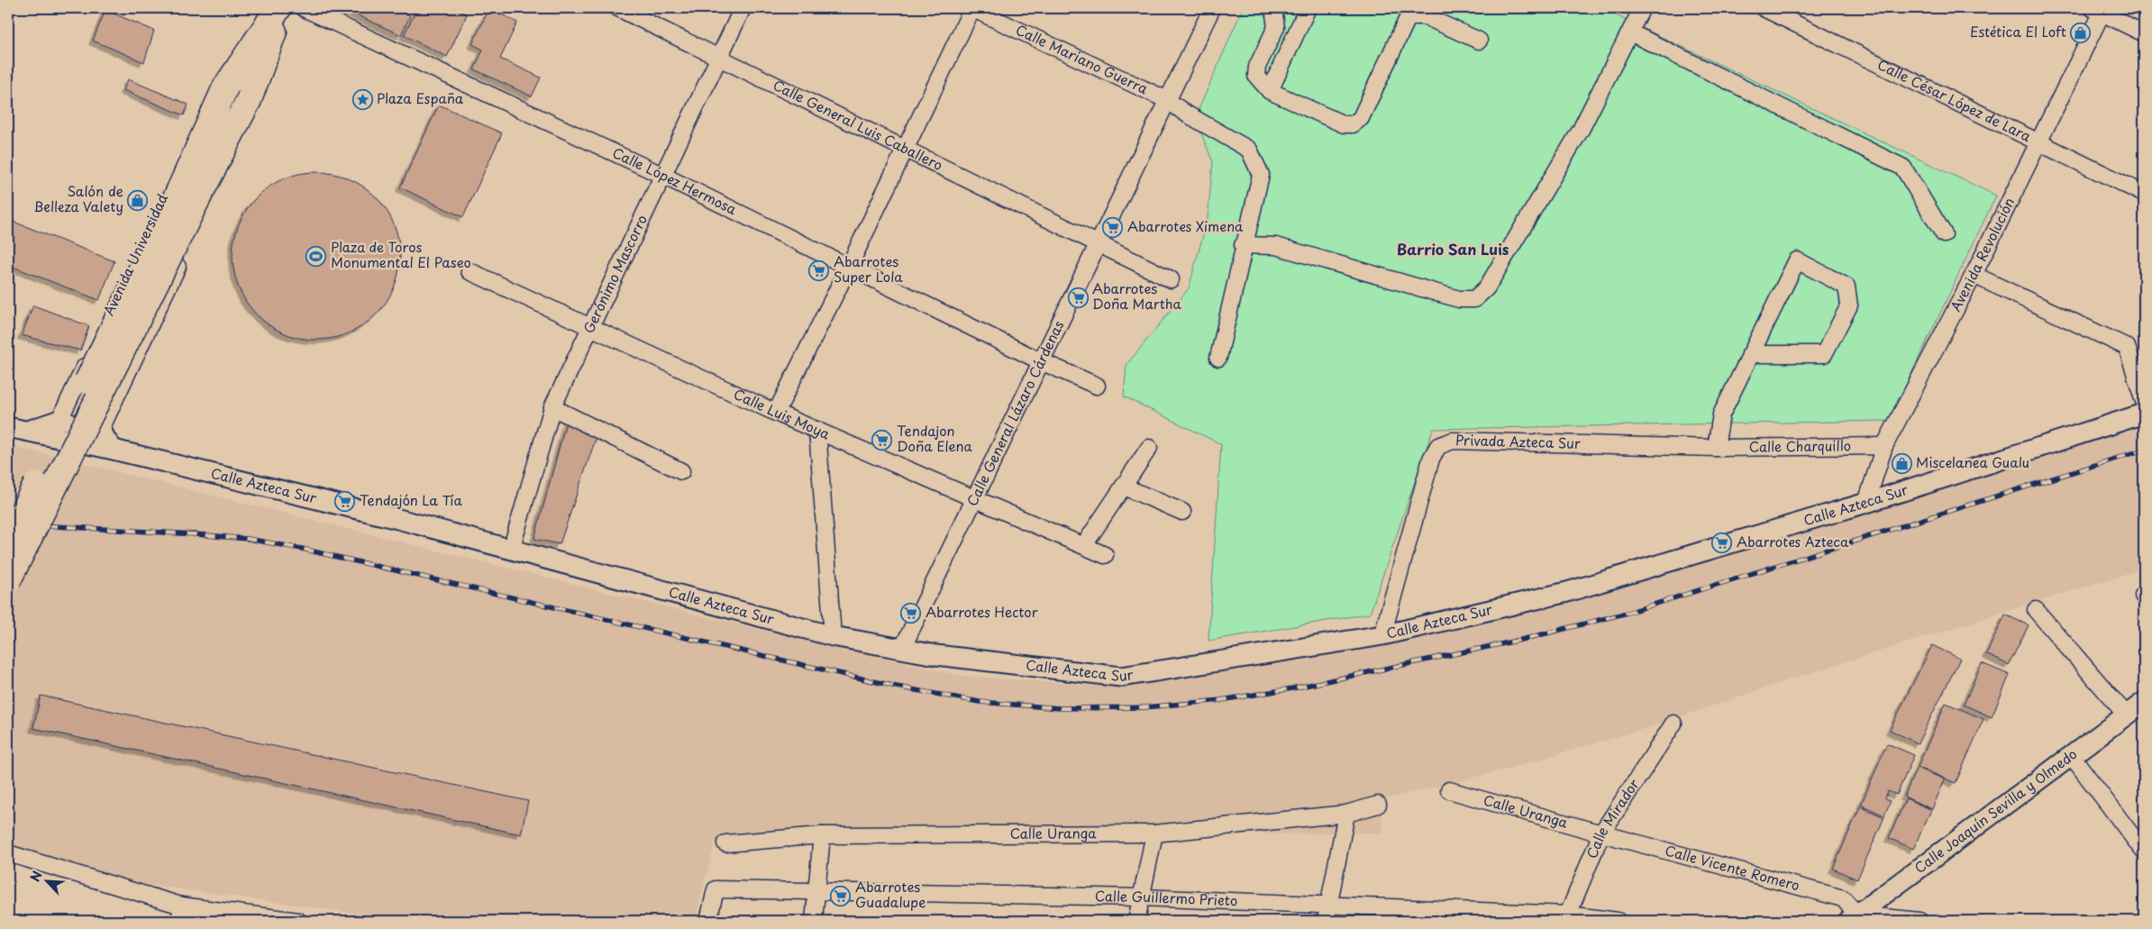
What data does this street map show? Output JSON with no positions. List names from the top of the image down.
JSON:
{
  "streets": {
    "main road": ["Avenida Universidad"],
    "street": [
      "Calle Mariano Guerra",
      "Calle César López de Lara",
      "Calle General Luis Caballero",
      "Calle López Hermosa",
      "Avenida Revolución",
      "Gerónimo Mascorro",
      "Calle General Lázaro Cárdenas",
      "Calle Luis Moya",
      "Privada Azteca Sur",
      "Calle Charquillo",
      "Calle Azteca Sur",
      "Calle Uranga",
      "Calle Joaquín Sevilla y Olmedo",
      "Calle Mirador",
      "Calle Vicente Romero",
      "Calle Guillermo Prieto"
    ]
  },
  "crossings": [
    ["Calle Mariano Guerra", "Calle General Lázaro Cárdenas"],
    ["Calle César López de Lara", "Avenida Revolución"],
    ["Calle General Luis Caballero", "Gerónimo Mascorro"],
    ["Calle General Luis Caballero", "Calle General Lázaro Cárdenas"],
    ["Calle López Hermosa", "Gerónimo Mascorro"],
    ["Calle López Hermosa", "Calle General Lázaro Cárdenas"],
    ["Avenida Revolución", "Calle Charquillo"],
    ["Avenida Revolución", "Calle Azteca Sur"],
    ["Gerónimo Mascorro", "Calle Luis Moya"],
    ["Gerónimo Mascorro", "Calle Azteca Sur"],
    ["Calle General Lázaro Cárdenas", "Calle Luis Moya"],
    ["Calle General Lázaro Cárdenas", "Calle Azteca Sur"],
    ["Privada Azteca Sur", "Calle Charquillo"],
    ["Privada Azteca Sur", "Calle Azteca Sur"],
    ["Calle Uranga", "Calle Mirador"],
    ["Calle Uranga", "Calle Vicente Romero"],
    ["Calle Joaquín Sevilla y Olmedo", "Calle Vicente Romero"],
    ["Calle Mirador", "Calle Vicente Romero"],
    ["Calle Mirador", "Calle Guillermo Prieto"]
  ],
  "districts": ["Barrio San Luis"],
  "places": {
    "shop": ["Estética El Loft", "Salón de Belleza Valety", "Miscelanea Gualu"],
    "place": ["Plaza España"],
    "supermarket": [
      "Abarrotes Ximena",
      "Abarrotes Super Lola",
      "Abarrotes Doña Martha",
      "Tendajon Doña Elena",
      "Tendajón La Tía",
      "Abarrotes Azteca",
      "Abarrotes Hector",
      "Abarrotes Guadalupe"
    ],
    "sports": ["Plaza de Toros Monumental El Paseo"]
  },
  "north": "top left"
}
